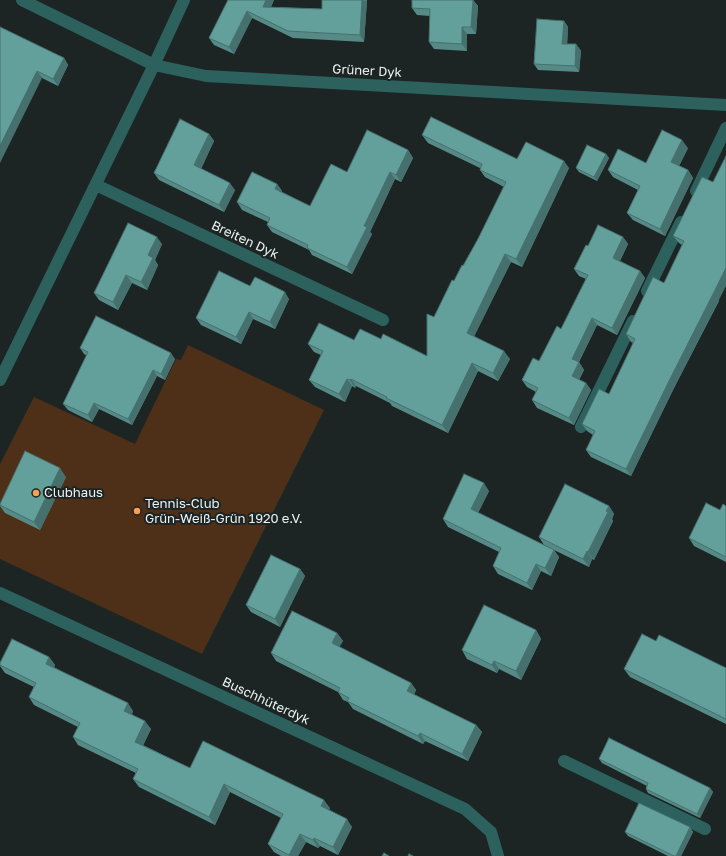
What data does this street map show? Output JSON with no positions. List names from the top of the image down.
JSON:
{
  "streets": {
    "street": ["Grüner Dyk", "Breiten Dyk", "Buschhüterdyk"]
  },
  "places": ["Clubhaus", "Tennis-Club Grün-Weiß-Grün 1920 e.V."]
}
